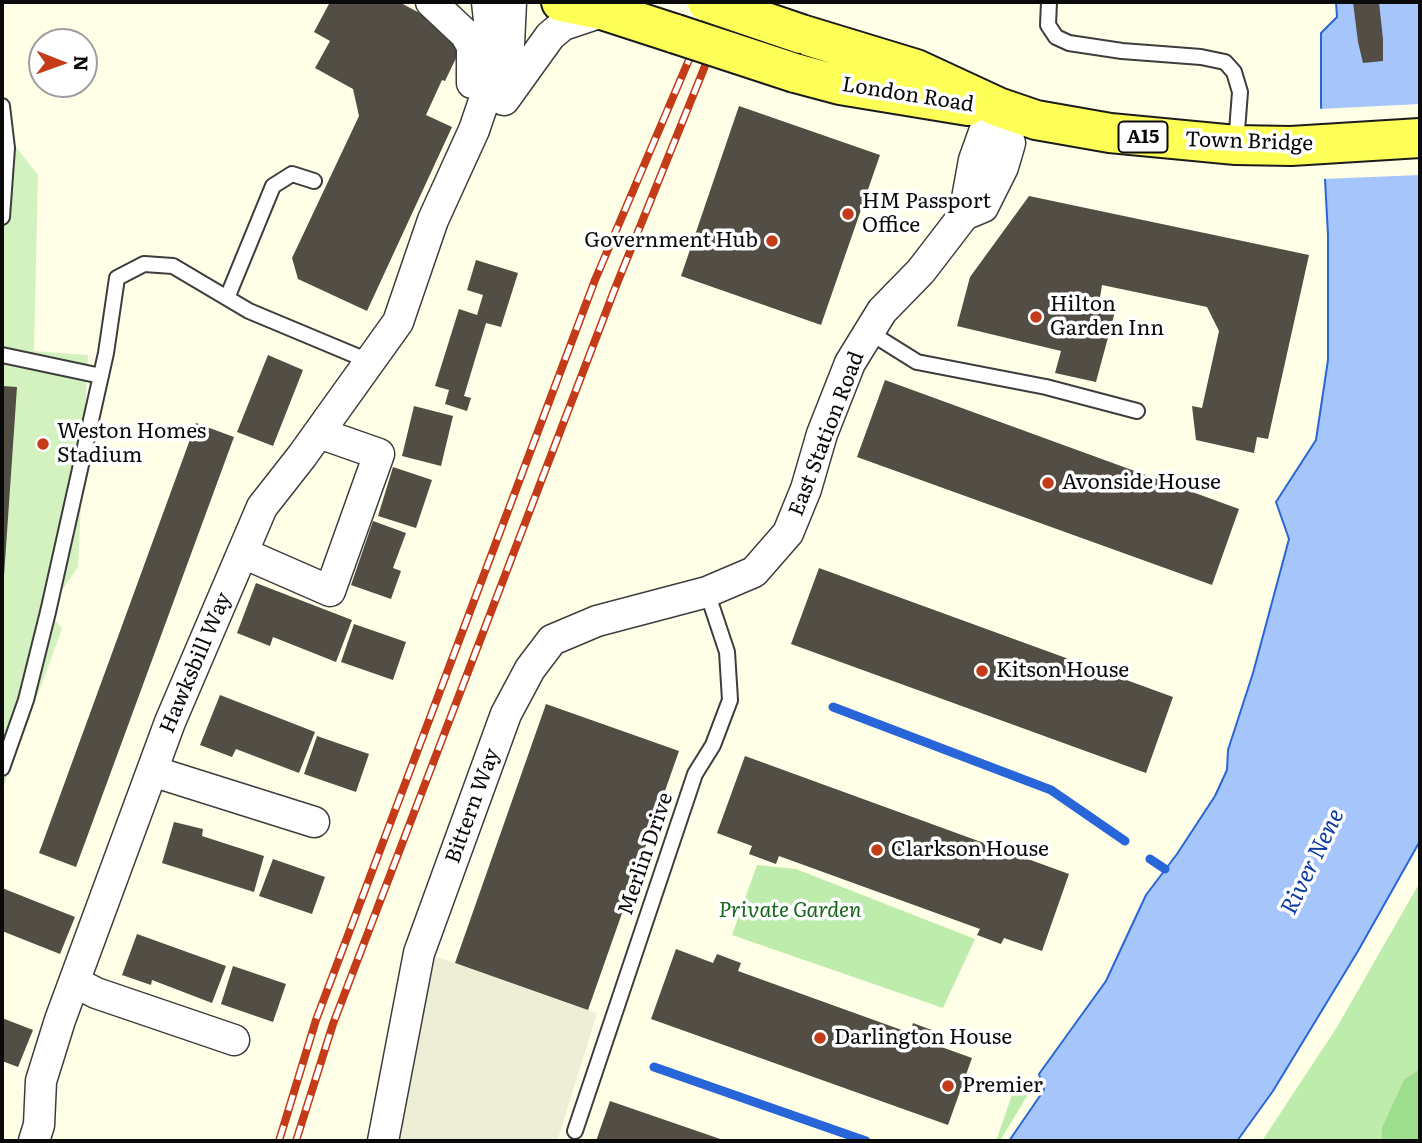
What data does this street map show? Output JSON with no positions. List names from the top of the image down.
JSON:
{
  "streets": {
    "main road": ["London Road", "A15", "Town Bridge"],
    "street": ["East Station Road", "Hawksbill Way", "Bittern Way"],
    "lane": ["Merlin Drive"]
  },
  "crossings": [
    ["London Road", "Town Bridge"],
    ["London Road", "East Station Road"],
    ["London Road", "Hawksbill Way"],
    ["Town Bridge", "East Station Road"],
    ["East Station Road", "Bittern Way"],
    ["East Station Road", "Merlin Drive"],
    ["Bittern Way", "Merlin Drive"]
  ],
  "water": ["River Nene"],
  "parks": ["Private Garden"],
  "places": [
    "HM Passport Office",
    "Government Hub",
    "Hilton Garden Inn",
    "Weston Homes Stadium",
    "Avonside House",
    "Kitson House",
    "Clarkson House",
    "Darlington House",
    "Premier"
  ],
  "north": "right"
}
